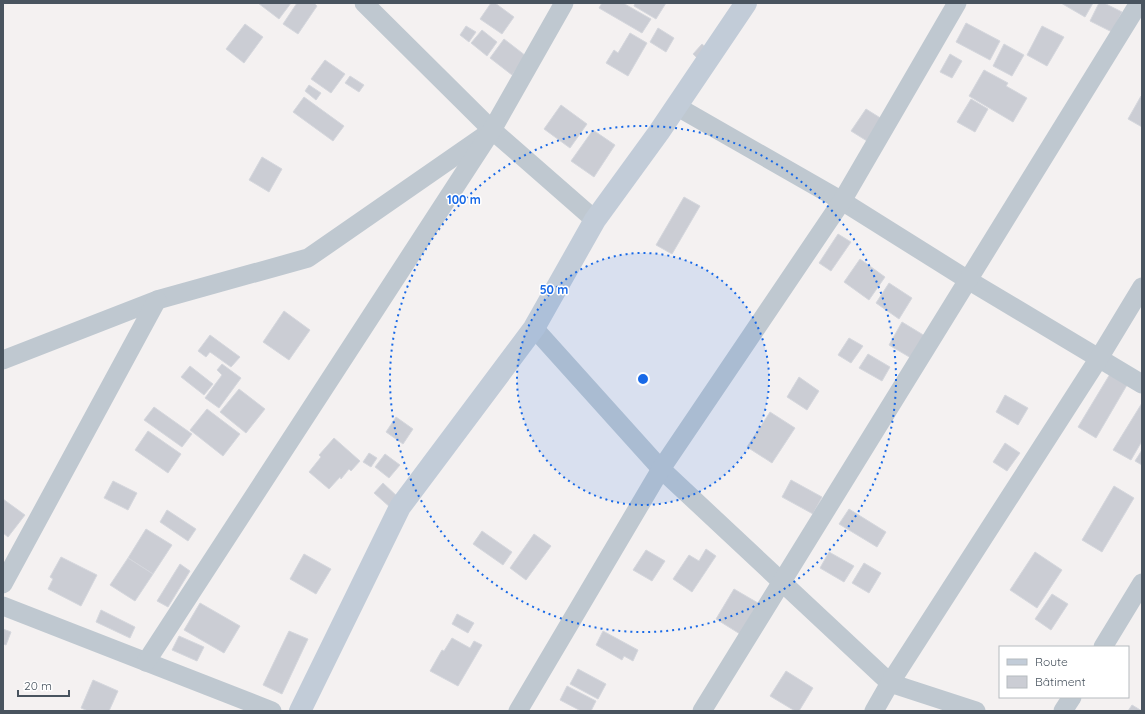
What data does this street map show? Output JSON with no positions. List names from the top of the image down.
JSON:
{
  "legend": ["Route", "Bâtiment"],
  "scale_bar": "20 m",
  "rings": ["100 m", "50 m"]
}
